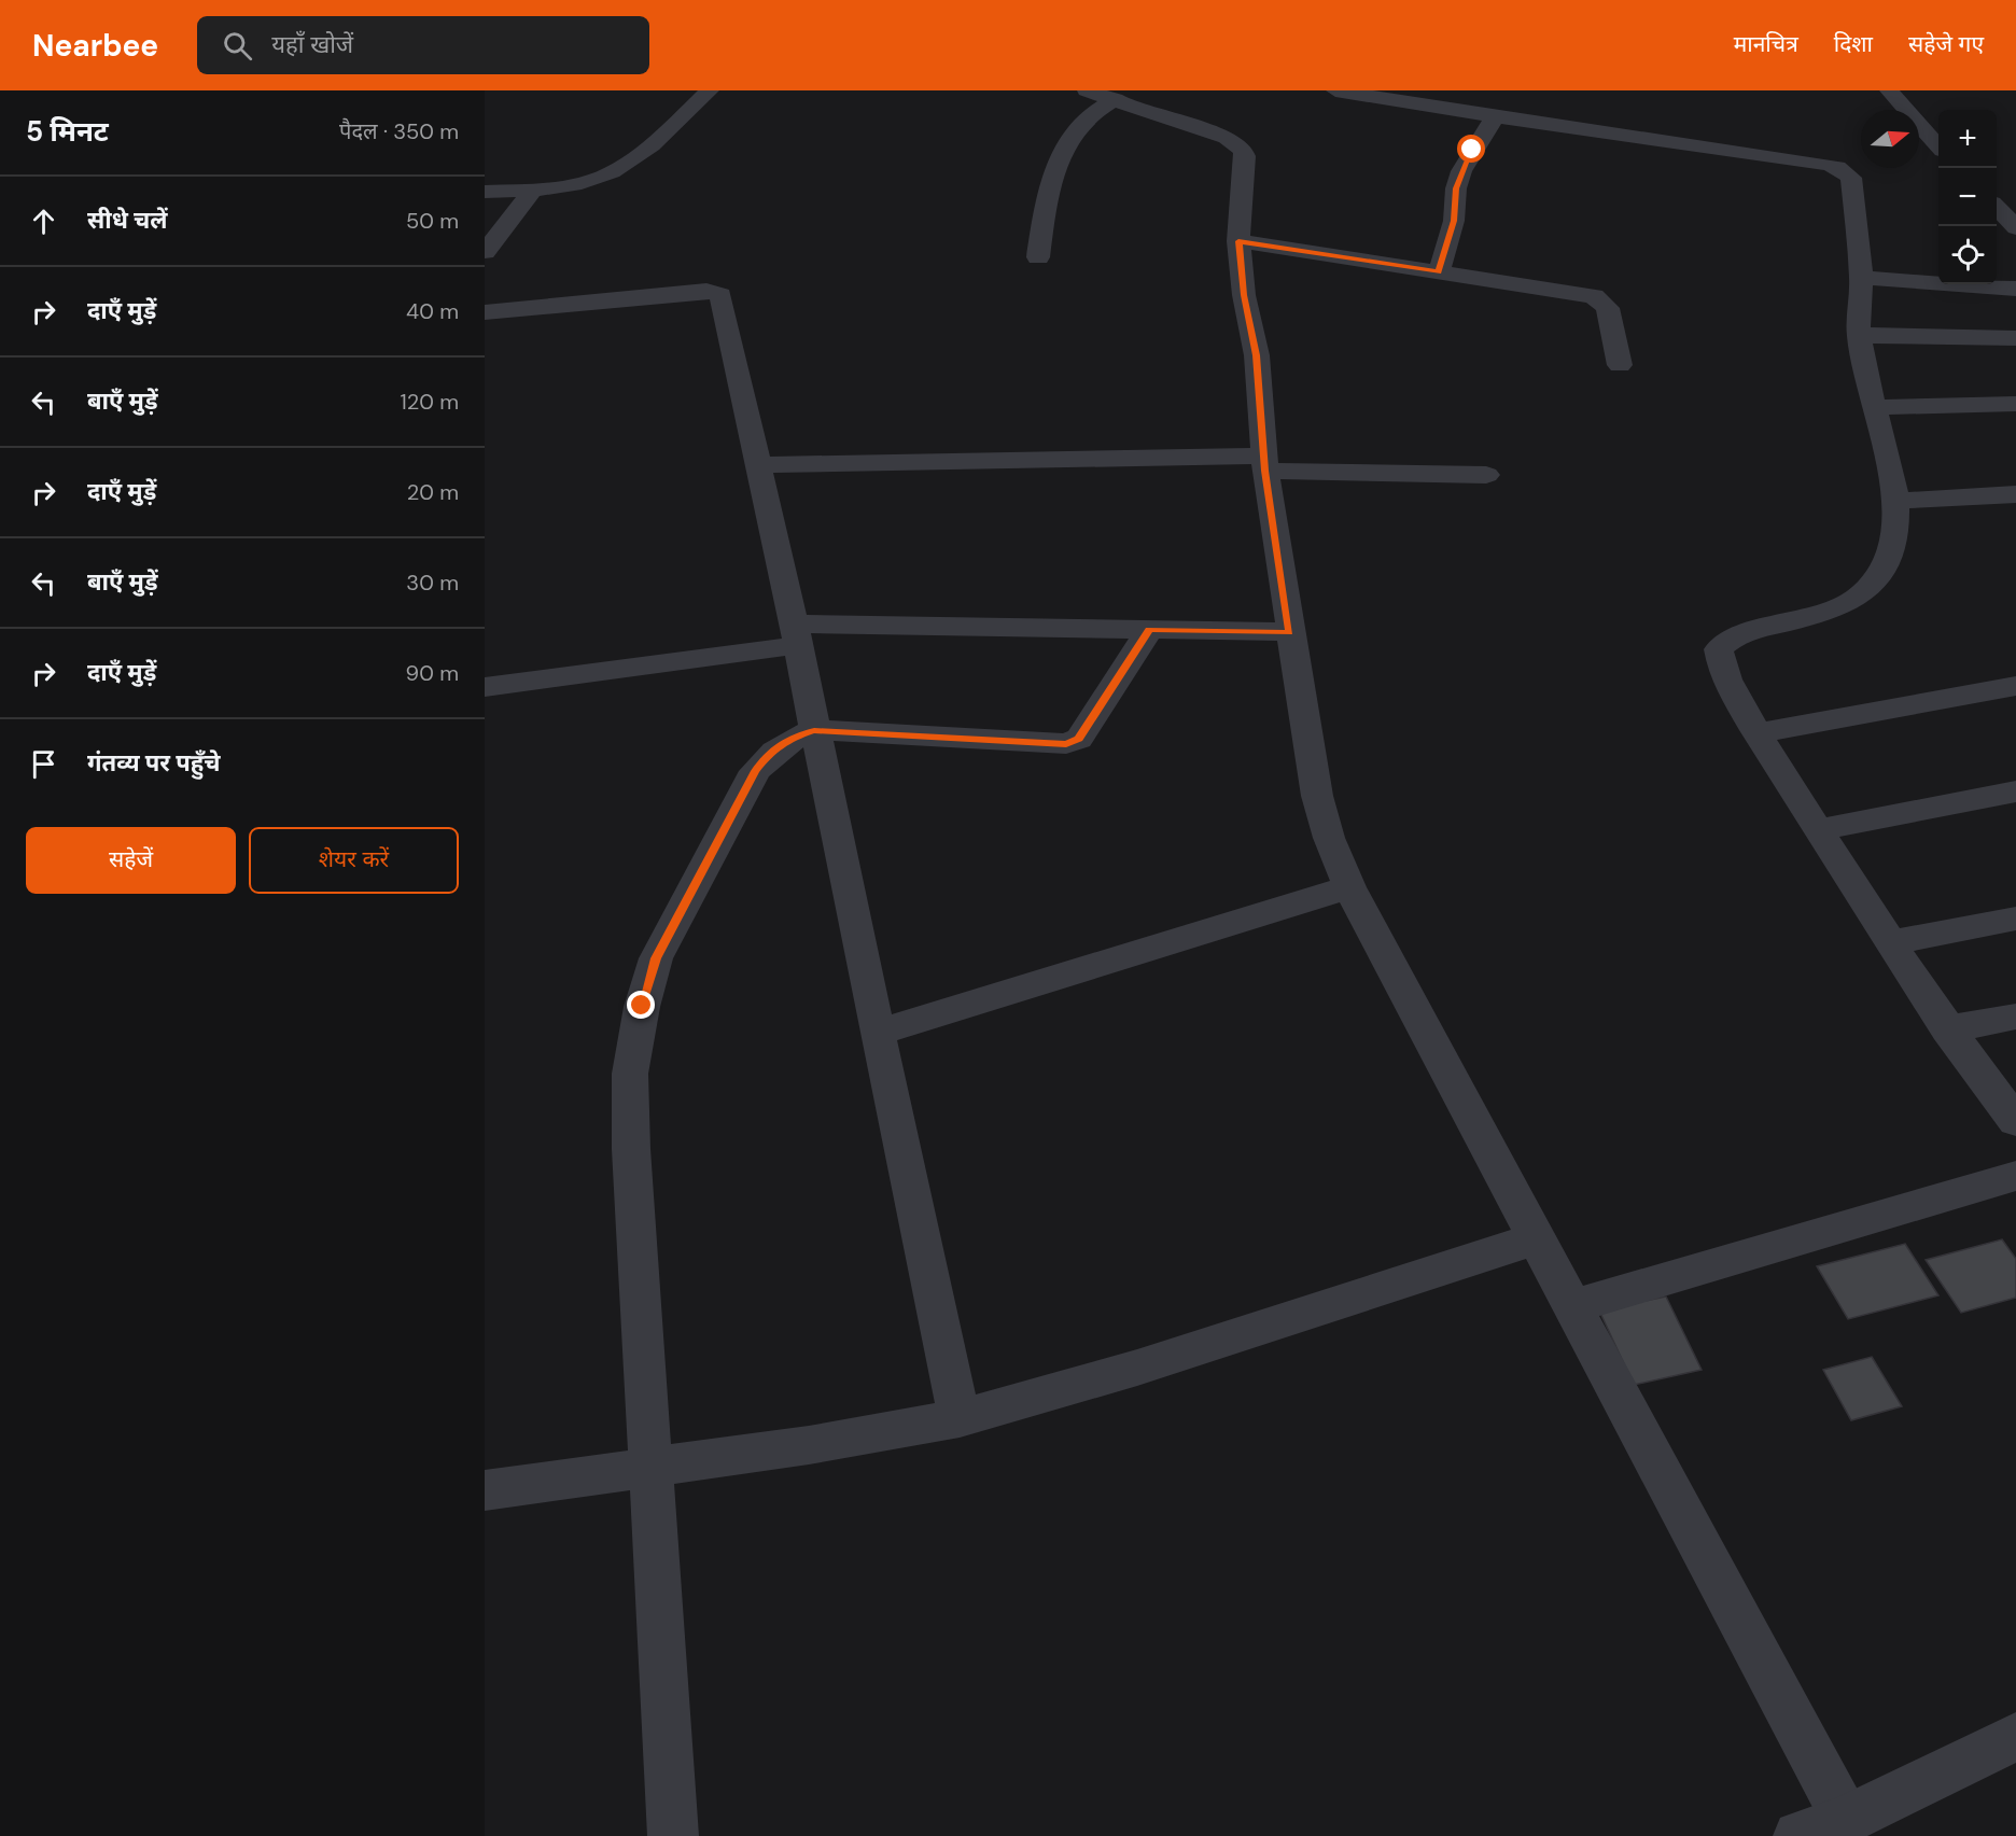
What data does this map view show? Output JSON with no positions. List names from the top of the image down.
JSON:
{
  "north": "right",
  "page": {
    "header": "Nearbee",
    "search": "यहाँ खोजें",
    "nav": ["मानचित्र", "दिशा", "सहेजे गए"],
    "heading": ["5 मिनट", "पैदल · 350 m"],
    "map_buttons": ["+", "−"],
    "list": [
      ["सीधे चलें", "50 m"],
      ["दाएँ मुड़ें", "40 m"],
      ["बाएँ मुड़ें", "120 m"],
      ["दाएँ मुड़ें", "20 m"],
      ["बाएँ मुड़ें", "30 m"],
      ["दाएँ मुड़ें", "90 m"],
      "गंतव्य पर पहुँचे"
    ],
    "buttons": ["सहेजें", "शेयर करें"]
  }
}
